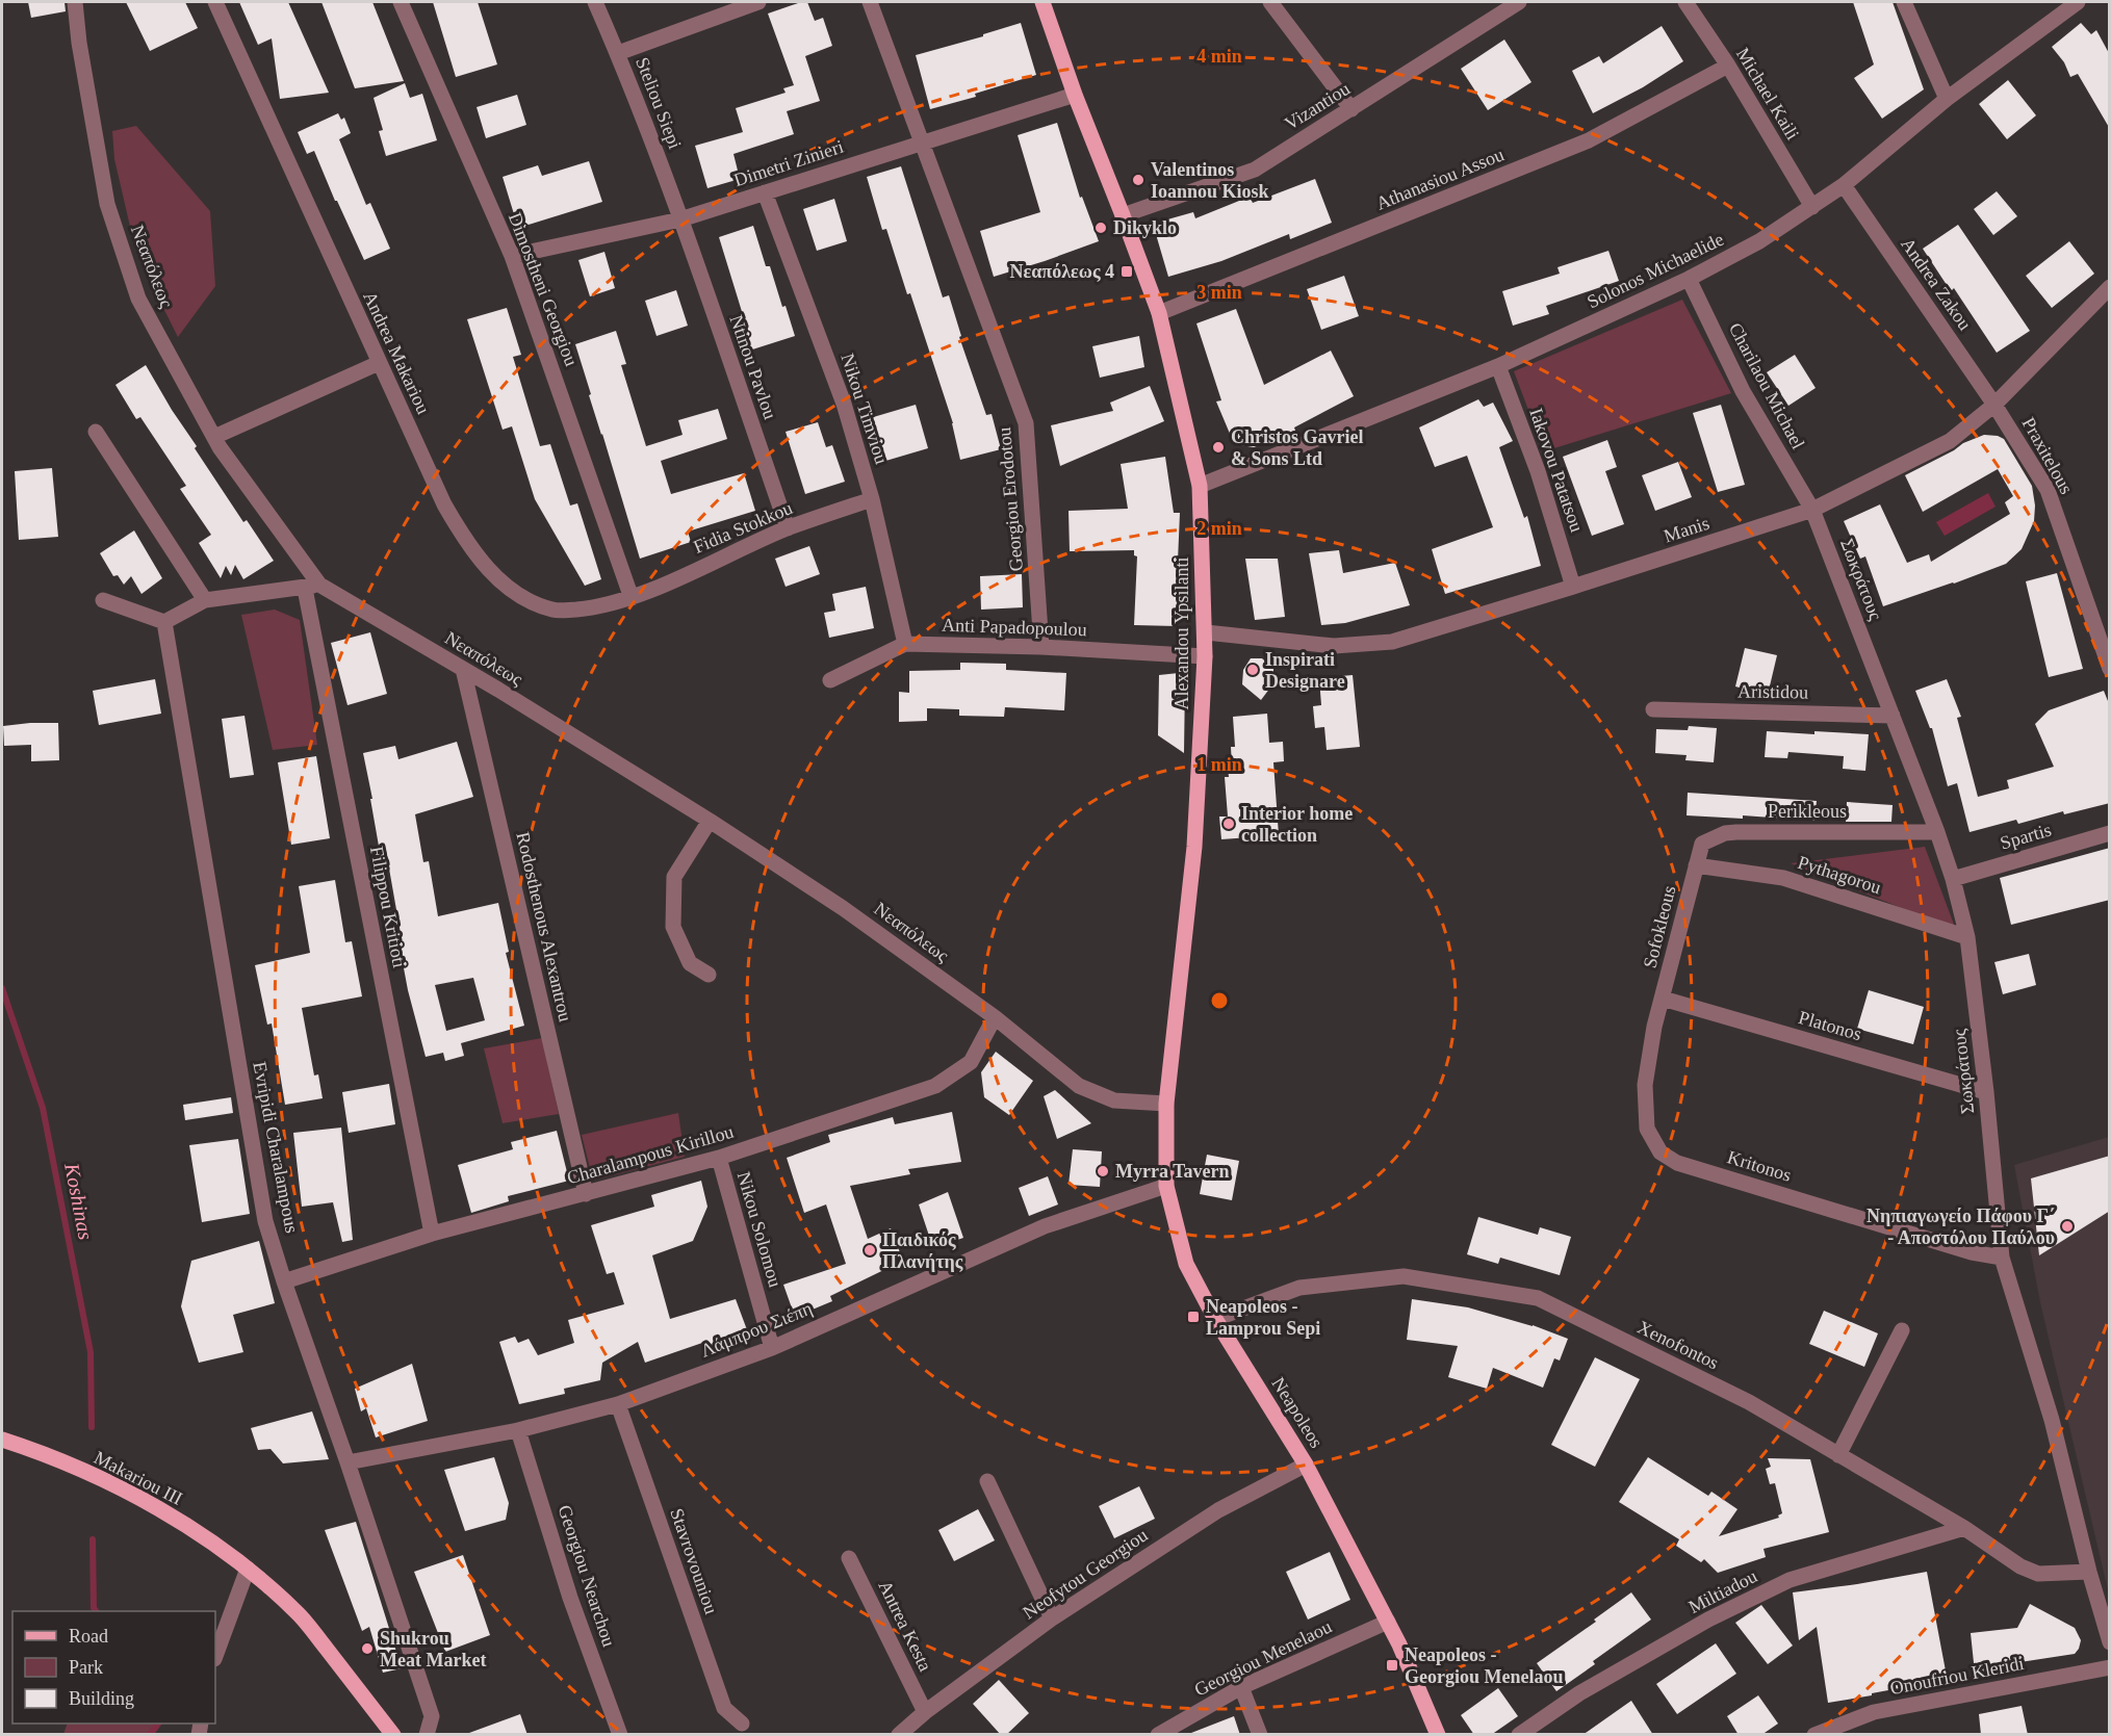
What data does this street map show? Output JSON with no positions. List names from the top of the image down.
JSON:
{
  "streets": {
    "main road": ["Alexandou Ypsilanti", "Neapoleos", "Makariou III"],
    "street": [
      "Michael Kaili",
      "Steliou Siepi",
      "Vizantiou",
      "Dimetri Zinieri",
      "Athanasiou Assou",
      "Νεαπόλεως",
      "Solonos Michaelide",
      "Andrea Zakou",
      "Dimostheni Georgiou",
      "Andrea Makariou",
      "Ntinou Pavlou",
      "Charilaou Michael",
      "Nikou Timviou",
      "Praxitelous",
      "Iakovou Patatsou",
      "Georgiou Erodotou",
      "Fidia Stokkou",
      "Manis",
      "Σωκράτους",
      "Anti Papadopoulou",
      "Aristidou",
      "Perikleous",
      "Spartis",
      "Pythagorou",
      "Filippou Kritioti",
      "Rodosthenous Alexantrou",
      "Sofokleous",
      "Platonos",
      "Evripidi Charalampous",
      "Charalampous Kirillou",
      "Kritonos",
      "Nikou Solomou",
      "Λάμπρου Σιέπη",
      "Xenofontos",
      "Stavrovouniou",
      "Neofytou Georgiou",
      "Georgiou Nearchou",
      "Miltiadou",
      "Antrea Kesta",
      "Georgiou Menelaou",
      "Onoufriou Kleridi"
    ]
  },
  "crossings": [
    ["Michael Kaili", "Athanasiou Assou"],
    ["Michael Kaili", "Solonos Michaelide"],
    ["Steliou Siepi", "Dimetri Zinieri"],
    ["Steliou Siepi", "Ntinou Pavlou"],
    ["Vizantiou", "Alexandou Ypsilanti"],
    ["Dimetri Zinieri", "Dimostheni Georgiou"],
    ["Dimetri Zinieri", "Ntinou Pavlou"],
    ["Dimetri Zinieri", "Nikou Timviou"],
    ["Dimetri Zinieri", "Georgiou Erodotou"],
    ["Dimetri Zinieri", "Alexandou Ypsilanti"],
    ["Athanasiou Assou", "Alexandou Ypsilanti"],
    ["Νεαπόλεως", "Alexandou Ypsilanti"],
    ["Νεαπόλεως", "Filippou Kritioti"],
    ["Νεαπόλεως", "Rodosthenous Alexantrou"],
    ["Νεαπόλεως", "Charalampous Kirillou"],
    ["Νεαπόλεως", "Neapoleos"],
    ["Solonos Michaelide", "Andrea Zakou"],
    ["Solonos Michaelide", "Charilaou Michael"],
    ["Solonos Michaelide", "Iakovou Patatsou"],
    ["Solonos Michaelide", "Alexandou Ypsilanti"],
    ["Andrea Zakou", "Praxitelous"],
    ["Andrea Zakou", "Manis"],
    ["Dimostheni Georgiou", "Andrea Makariou"],
    ["Dimostheni Georgiou", "Fidia Stokkou"],
    ["Andrea Makariou", "Fidia Stokkou"],
    ["Ntinou Pavlou", "Fidia Stokkou"],
    ["Charilaou Michael", "Manis"],
    ["Charilaou Michael", "Σωκράτους"],
    ["Nikou Timviou", "Fidia Stokkou"],
    ["Nikou Timviou", "Anti Papadopoulou"],
    ["Praxitelous", "Manis"],
    ["Iakovou Patatsou", "Manis"],
    ["Georgiou Erodotou", "Anti Papadopoulou"],
    ["Manis", "Σωκράτους"],
    ["Manis", "Alexandou Ypsilanti"],
    ["Σωκράτους", "Aristidou"],
    ["Σωκράτους", "Perikleous"],
    ["Σωκράτους", "Spartis"],
    ["Σωκράτους", "Pythagorou"],
    ["Σωκράτους", "Platonos"],
    ["Σωκράτους", "Kritonos"],
    ["Σωκράτους", "Xenofontos"],
    ["Anti Papadopoulou", "Alexandou Ypsilanti"],
    ["Alexandou Ypsilanti", "Neapoleos"],
    ["Perikleous", "Pythagorou"],
    ["Perikleous", "Sofokleous"],
    ["Pythagorou", "Sofokleous"],
    ["Filippou Kritioti", "Charalampous Kirillou"],
    ["Rodosthenous Alexantrou", "Charalampous Kirillou"],
    ["Sofokleous", "Platonos"],
    ["Sofokleous", "Kritonos"],
    ["Platonos", "Kritonos"],
    ["Evripidi Charalampous", "Charalampous Kirillou"],
    ["Evripidi Charalampous", "Λάμπρου Σιέπη"],
    ["Charalampous Kirillou", "Nikou Solomou"],
    ["Nikou Solomou", "Λάμπρου Σιέπη"],
    ["Λάμπρου Σιέπη", "Neapoleos"],
    ["Λάμπρου Σιέπη", "Stavrovouniou"],
    ["Λάμπρου Σιέπη", "Georgiou Nearchou"],
    ["Xenofontos", "Neapoleos"],
    ["Xenofontos", "Miltiadou"],
    ["Neapoleos", "Neofytou Georgiou"],
    ["Neapoleos", "Georgiou Menelaou"],
    ["Neofytou Georgiou", "Antrea Kesta"]
  ],
  "water": ["Koshinas"],
  "places": {
    "other": [
      "Valentinos Ioannou Kiosk",
      "Dikyklo",
      "Christos Gavriel & Sons Ltd",
      "Inspirati Designare",
      "Interior home collection",
      "Myrra Tavern",
      "Νηπιαγωγείο Πάφου Γ΄ - Αποστόλου Παύλου",
      "Παιδικός Πλανήτης",
      "Shukrou Meat Market"
    ],
    "transit": ["Νεαπόλεως 4", "Neapoleos - Lamprou Sepi", "Neapoleos - Georgiou Menelaou"]
  },
  "legend": ["Road", "Park", "Building"],
  "rings": [
    "4 min",
    "3 min",
    "2 min",
    "1 min"
  ]
}
